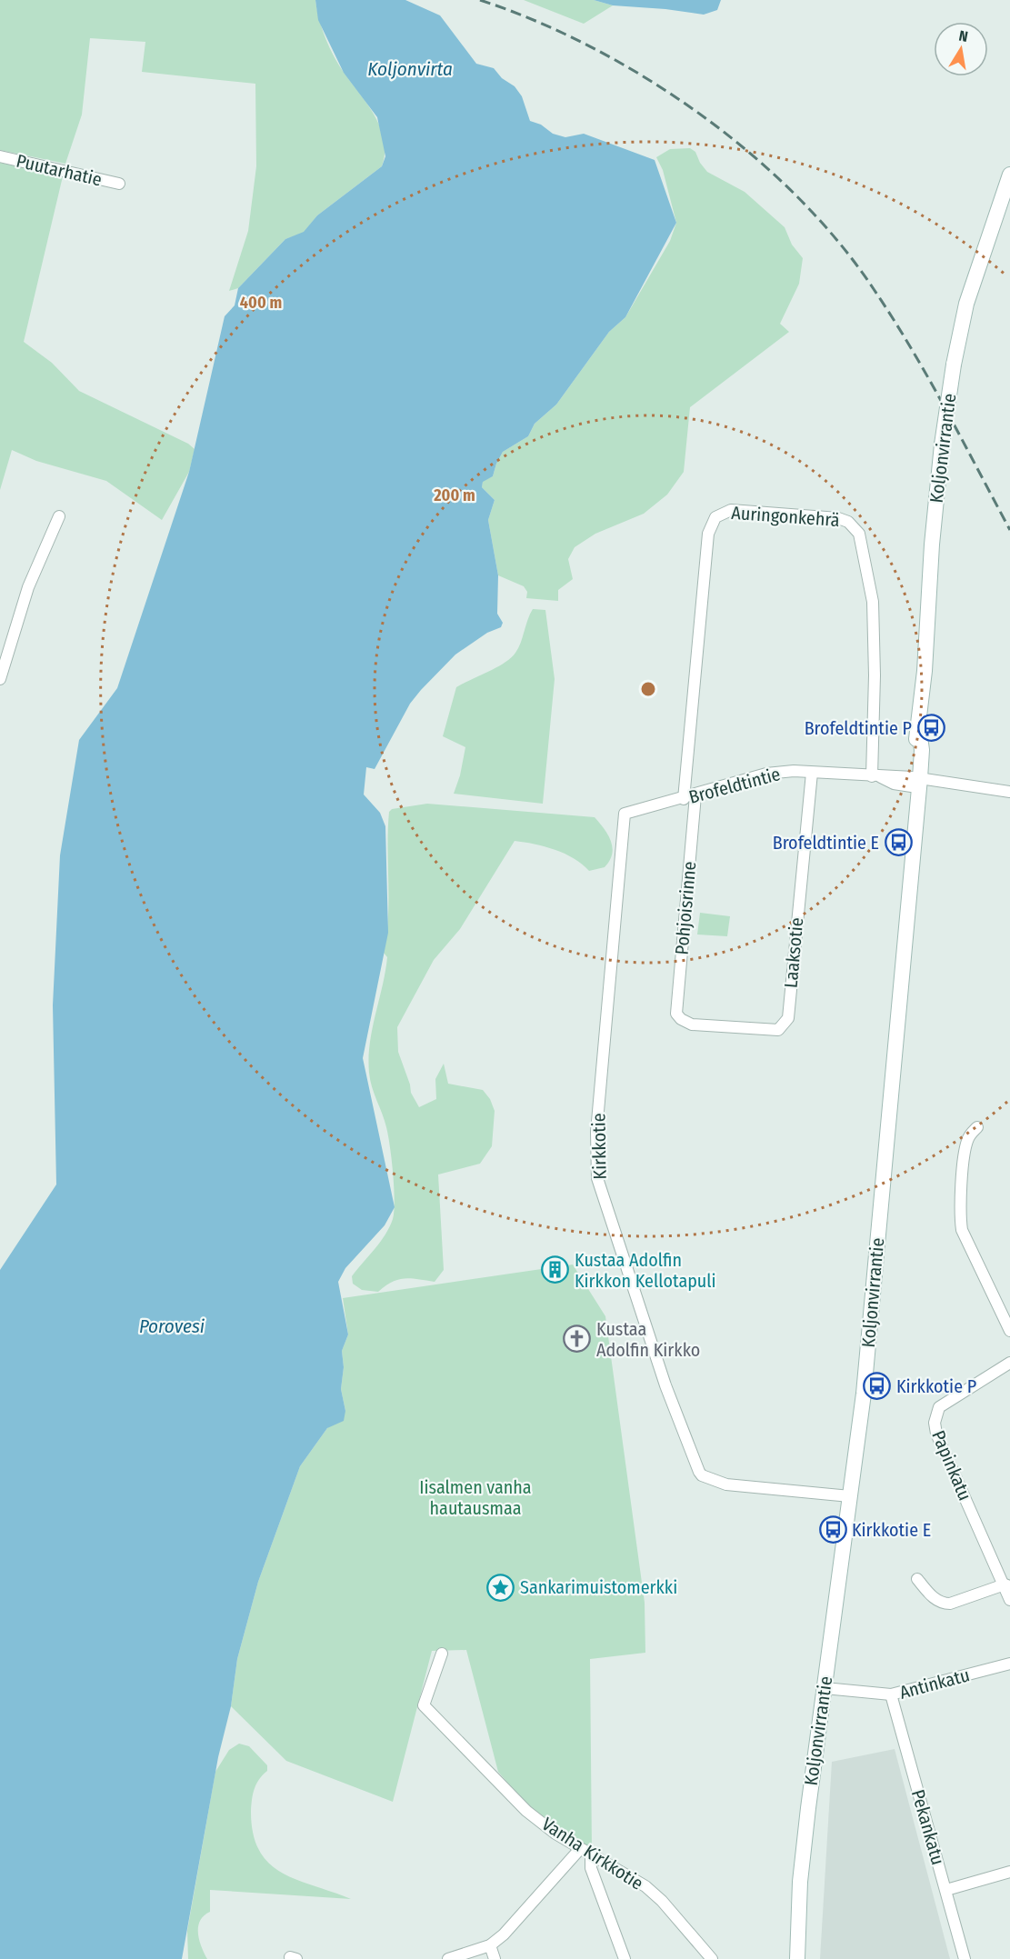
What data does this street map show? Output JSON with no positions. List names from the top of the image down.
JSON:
{
  "streets": {
    "main road": ["Koljonvirrantie"],
    "street": [
      "Puutarhatie",
      "Auringonkehrä",
      "Brofeldtintie",
      "Pohjoisrinne",
      "Laaksotie",
      "Kirkkotie",
      "Papinkatu",
      "Antinkatu",
      "Pekankatu",
      "Vanha Kirkkotie"
    ]
  },
  "crossings": [
    ["Koljonvirrantie", "Brofeldtintie"],
    ["Koljonvirrantie", "Kirkkotie"],
    ["Koljonvirrantie", "Antinkatu"],
    ["Auringonkehrä", "Brofeldtintie"],
    ["Brofeldtintie", "Pohjoisrinne"],
    ["Brofeldtintie", "Laaksotie"],
    ["Brofeldtintie", "Kirkkotie"],
    ["Pohjoisrinne", "Laaksotie"],
    ["Antinkatu", "Pekankatu"]
  ],
  "water": ["Koljonvirta", "Porovesi"],
  "parks": ["Iisalmen vanha hautausmaa"],
  "places": {
    "bus stop": [
      "Brofeldtintie P",
      "Brofeldtintie E",
      "Kirkkotie P",
      "Kirkkotie E"
    ],
    "building": ["Kustaa Adolfin Kirkkon Kellotapuli"],
    "church": ["Kustaa Adolfin Kirkko"],
    "place": ["Sankarimuistomerkki"]
  },
  "north": "top",
  "rings": ["400 m", "200 m"]
}
